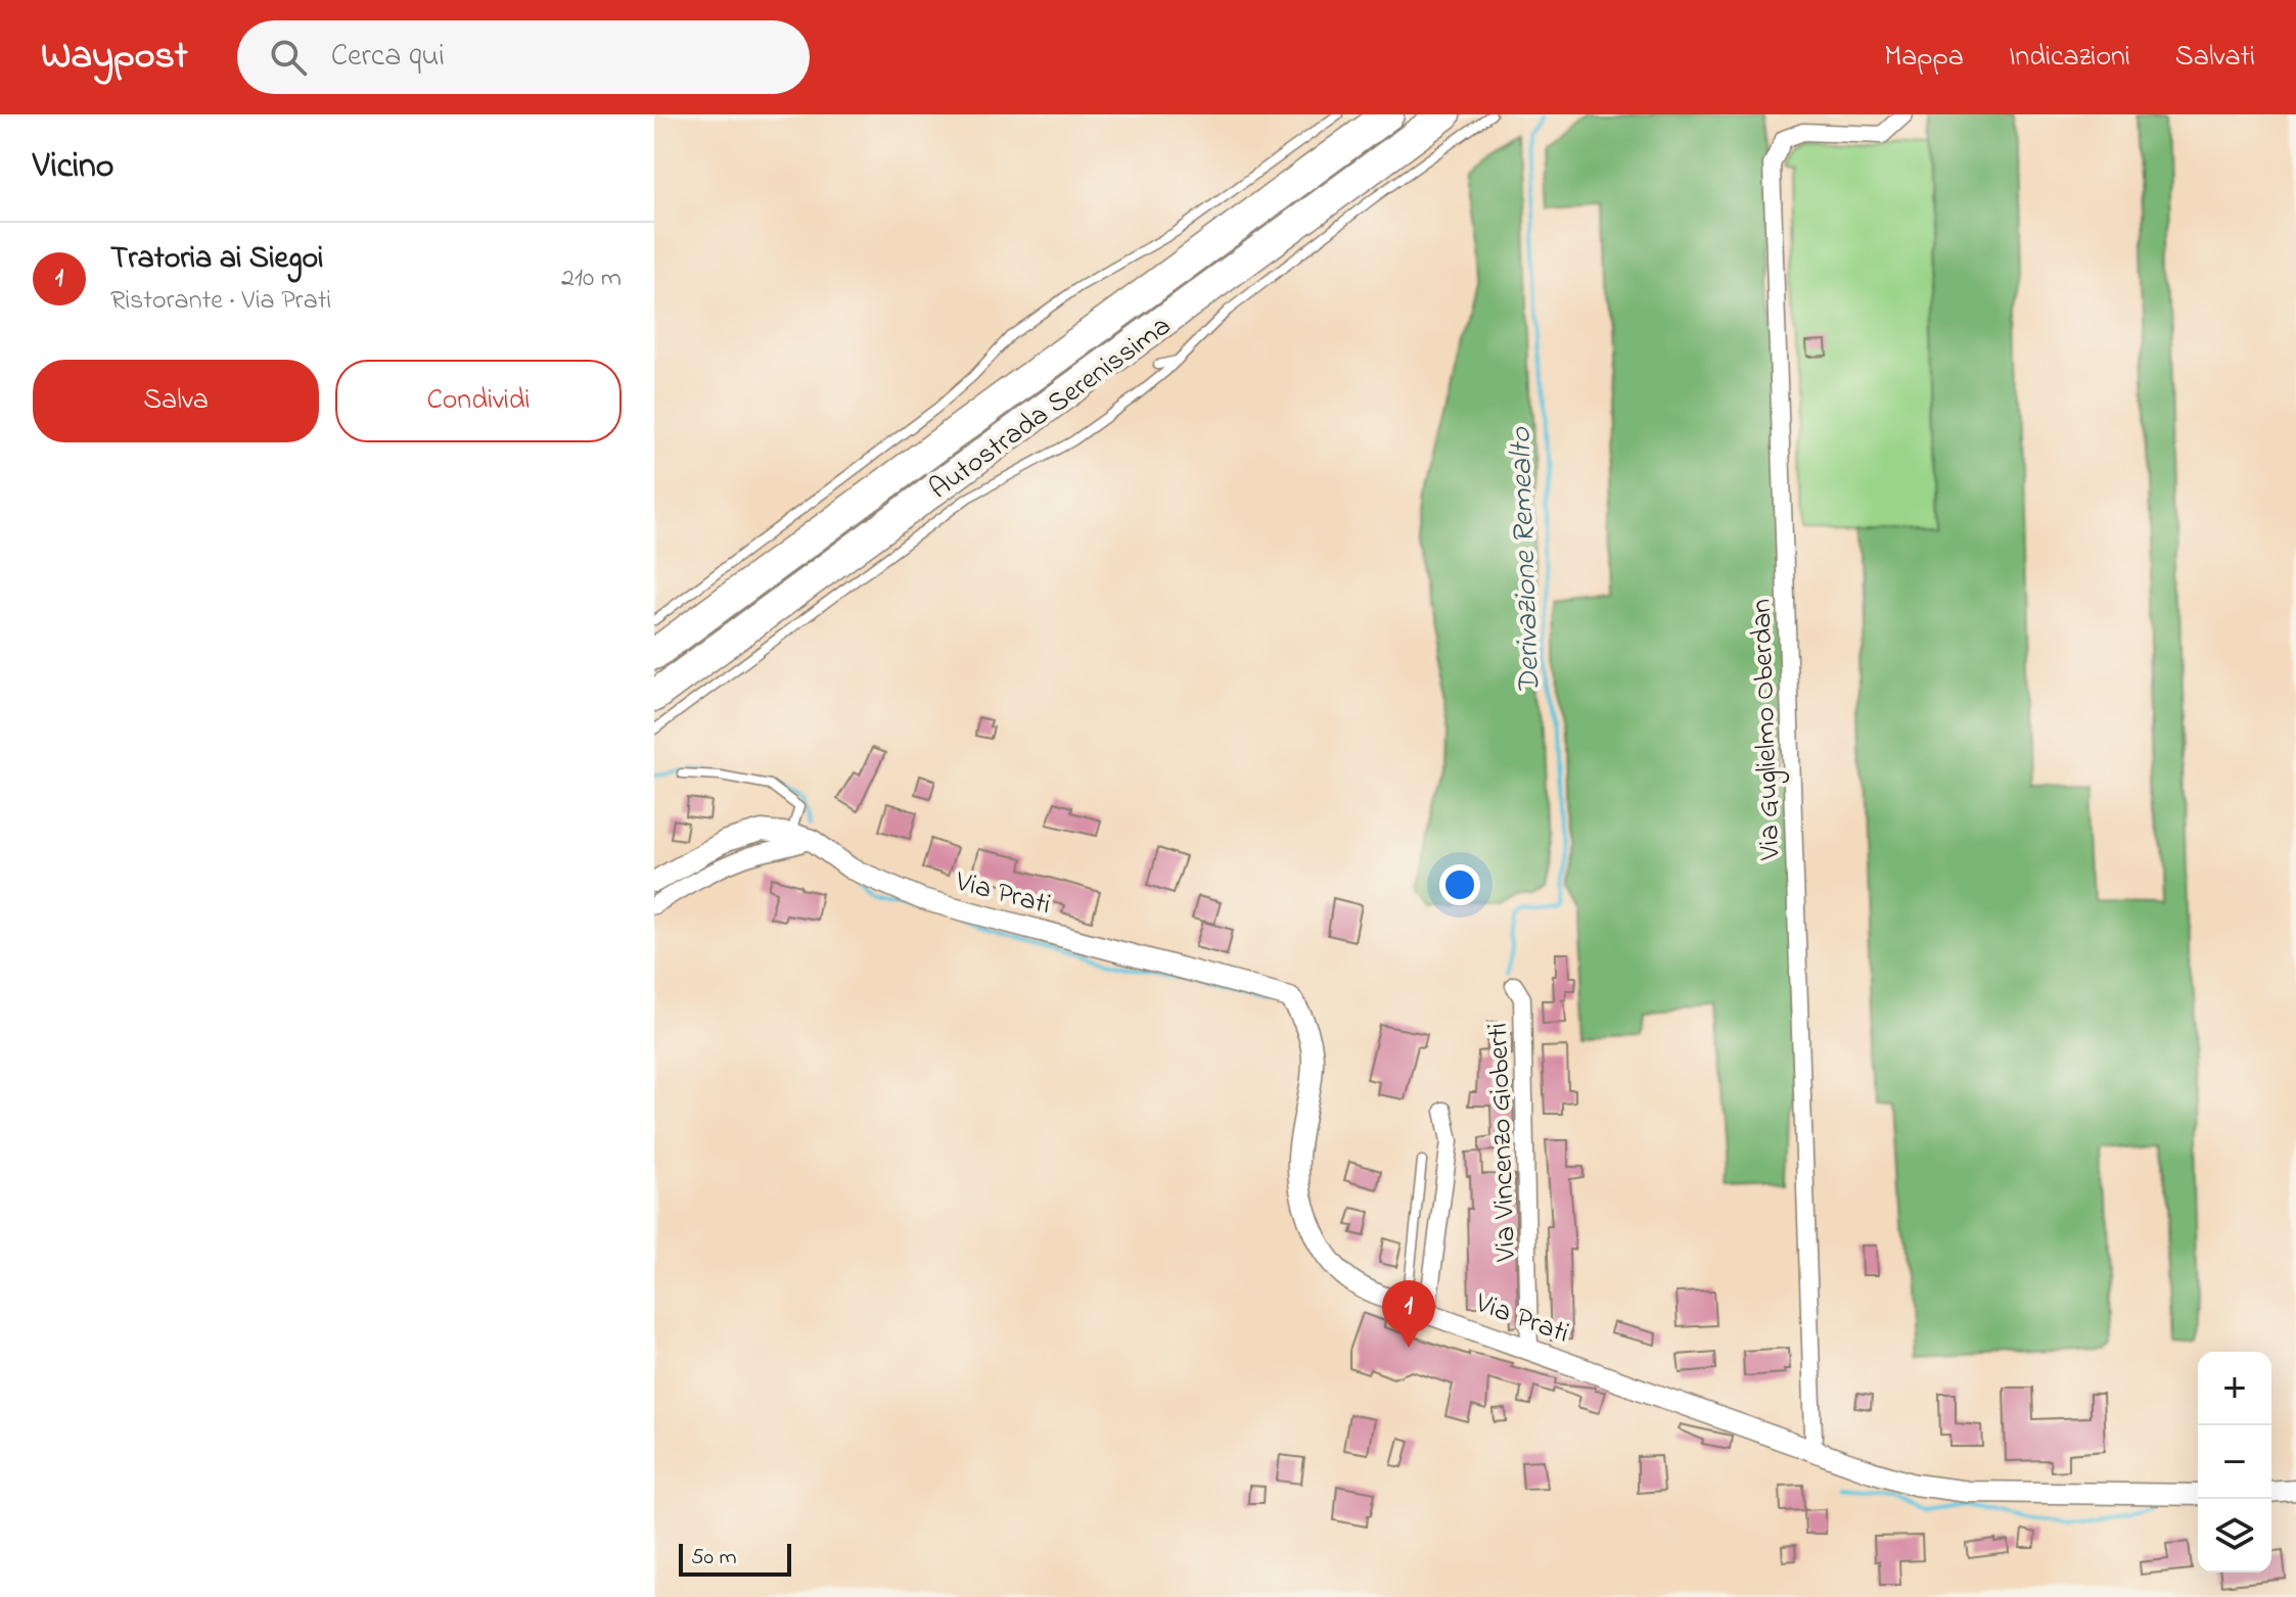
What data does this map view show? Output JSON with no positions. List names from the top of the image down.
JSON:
{
  "streets": {
    "highway": ["Autostrada Serenissima"],
    "street": ["Via Guglielmo Oberdan", "Via Prati", "Via Vincenzo Gioberti"]
  },
  "crossings": [
    ["Via Guglielmo Oberdan", "Via Prati"],
    ["Via Prati", "Via Vincenzo Gioberti"]
  ],
  "water": ["Derivazione Remealto"],
  "scale_bar": "50 m",
  "page": {
    "header": "Waypost",
    "search": "Cerca qui",
    "nav": ["Mappa", "Indicazioni", "Salvati"],
    "heading": "Vicino",
    "list": [
      {
        "mark": "1",
        "name": "Tratoria ai Siegoi",
        "note": "Ristorante · Via Prati",
        "value": "210 m"
      }
    ],
    "buttons": ["Salva", "Condividi"],
    "pins": "1",
    "map_buttons": ["+", "−"],
    "scale": "50 m"
  }
}
